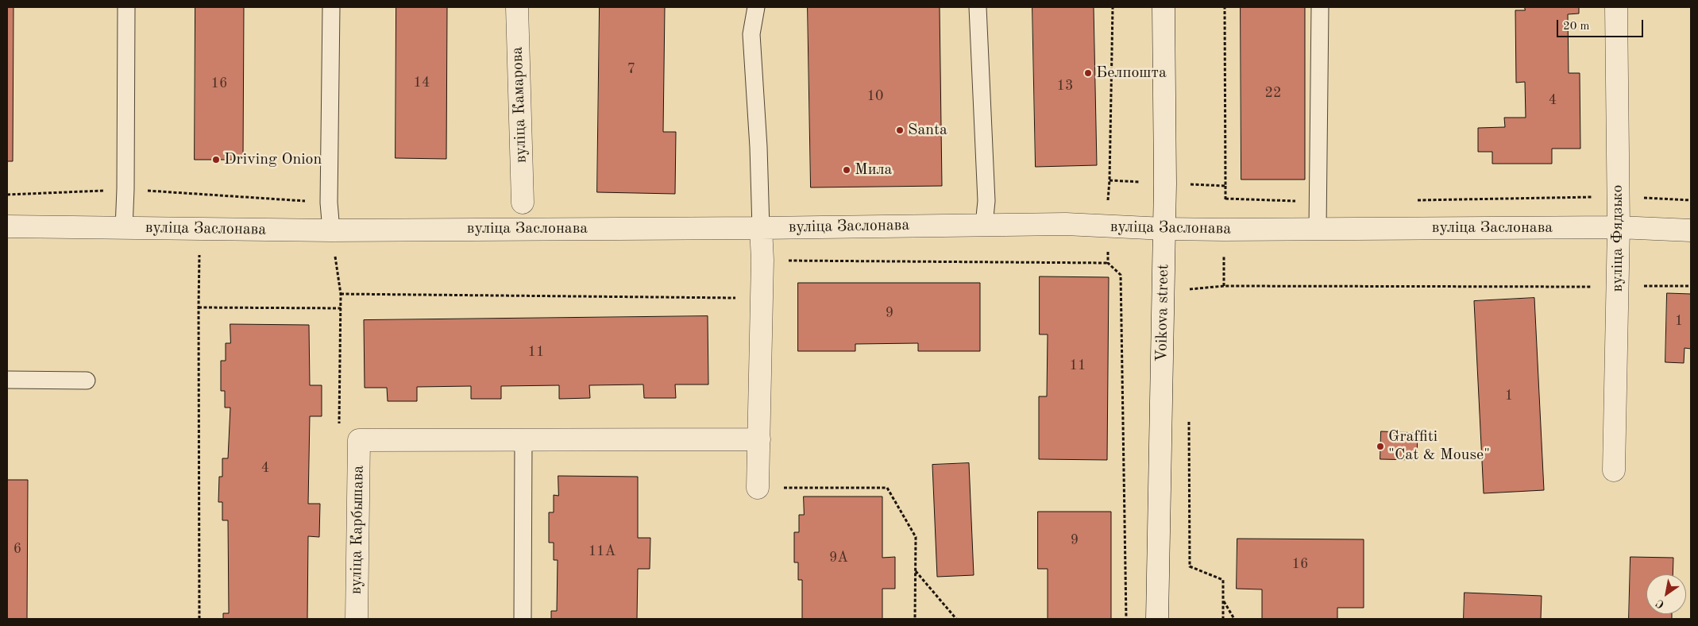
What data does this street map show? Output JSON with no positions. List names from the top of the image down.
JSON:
{
  "streets": {
    "street": [
      "вуліца Камарова",
      "вуліца Заслонава",
      "вуліца Фядзько",
      "Voikova street",
      "вуліца Карбышава"
    ]
  },
  "crossings": [
    ["вуліца Заслонава", "вуліца Фядзько"],
    ["вуліца Заслонава", "Voikova street"]
  ],
  "places": [
    "Белпошта",
    "Santa",
    "Driving Onion",
    "Мила",
    "Graffiti \"Cat & Mouse\""
  ],
  "house_numbers": [
    "7",
    "14",
    "16",
    "13",
    "22",
    "10",
    "4",
    "9",
    "1",
    "11",
    "11",
    "1",
    "4",
    "9",
    "6",
    "11А",
    "9А",
    "16"
  ],
  "scale_bar": "20 m",
  "north": "bottom left"
}
